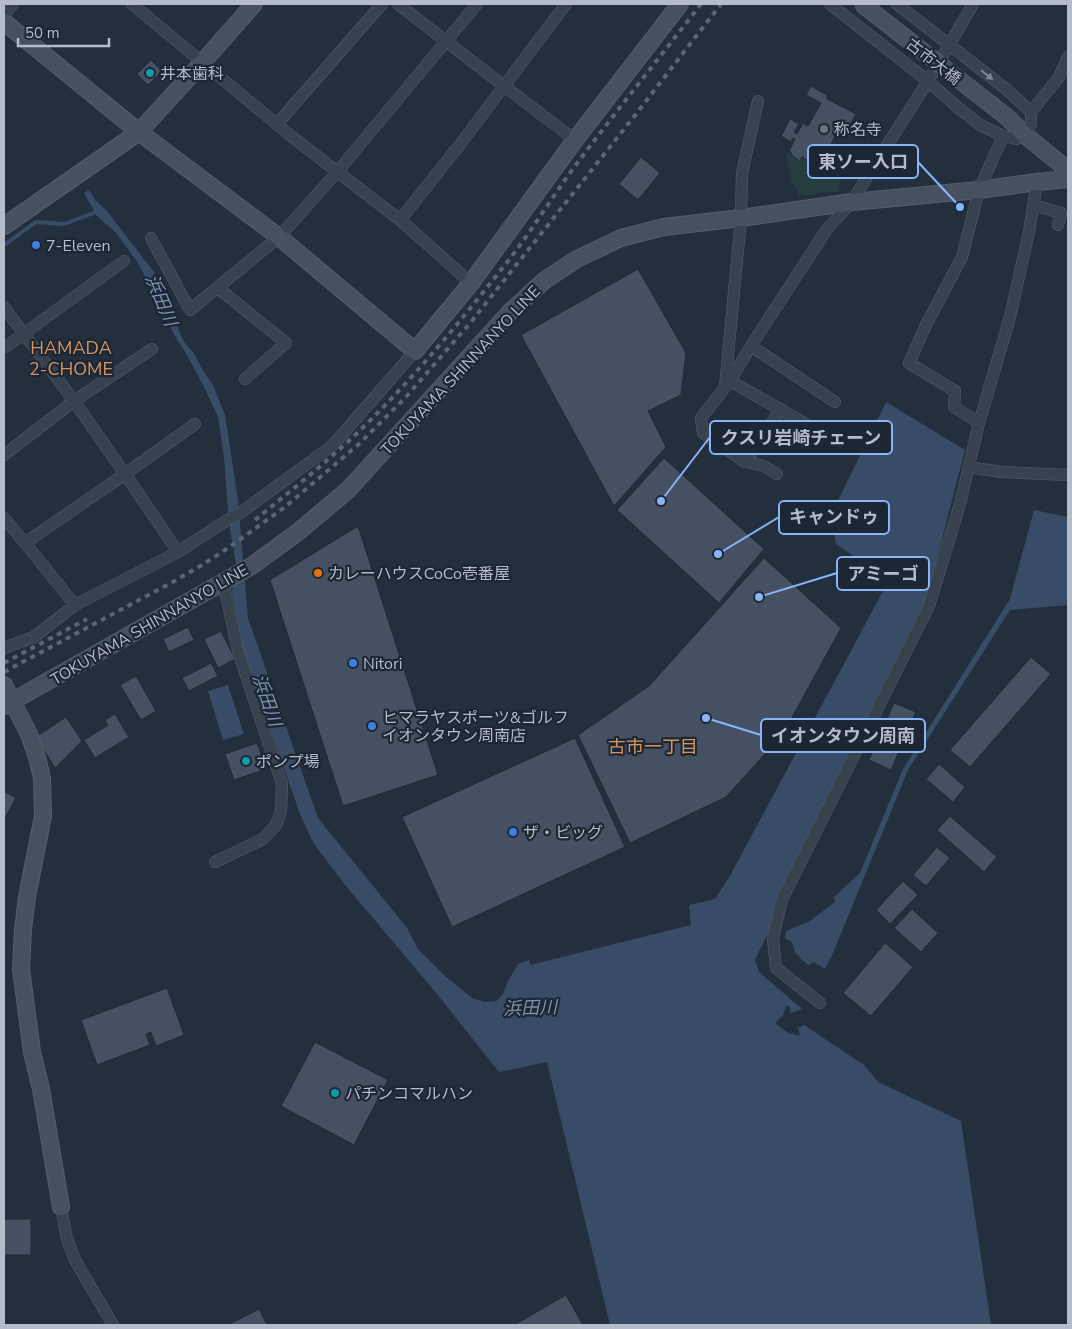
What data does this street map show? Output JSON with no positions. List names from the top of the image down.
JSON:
{
  "streets": {
    "street": ["古市大橋", "TOKUYAMA SHINNANYO LINE"]
  },
  "districts": ["HAMADA 2-CHOME", "古市一丁目"],
  "water": ["浜田川"],
  "places": [
    "井本歯科",
    "称名寺",
    "東ソー入口",
    "7-Eleven",
    "クスリ岩崎チェーン",
    "キャンドゥ",
    "カレーハウスCoCo壱番屋",
    "アミーゴ",
    "Nitori",
    "イオンタウン周南",
    "ヒマラヤスポーツ&ゴルフ イオンタウン周南店",
    "ポンプ場",
    "ザ・ビッグ",
    "パチンコマルハン"
  ],
  "scale_bar": "50 m"
}
